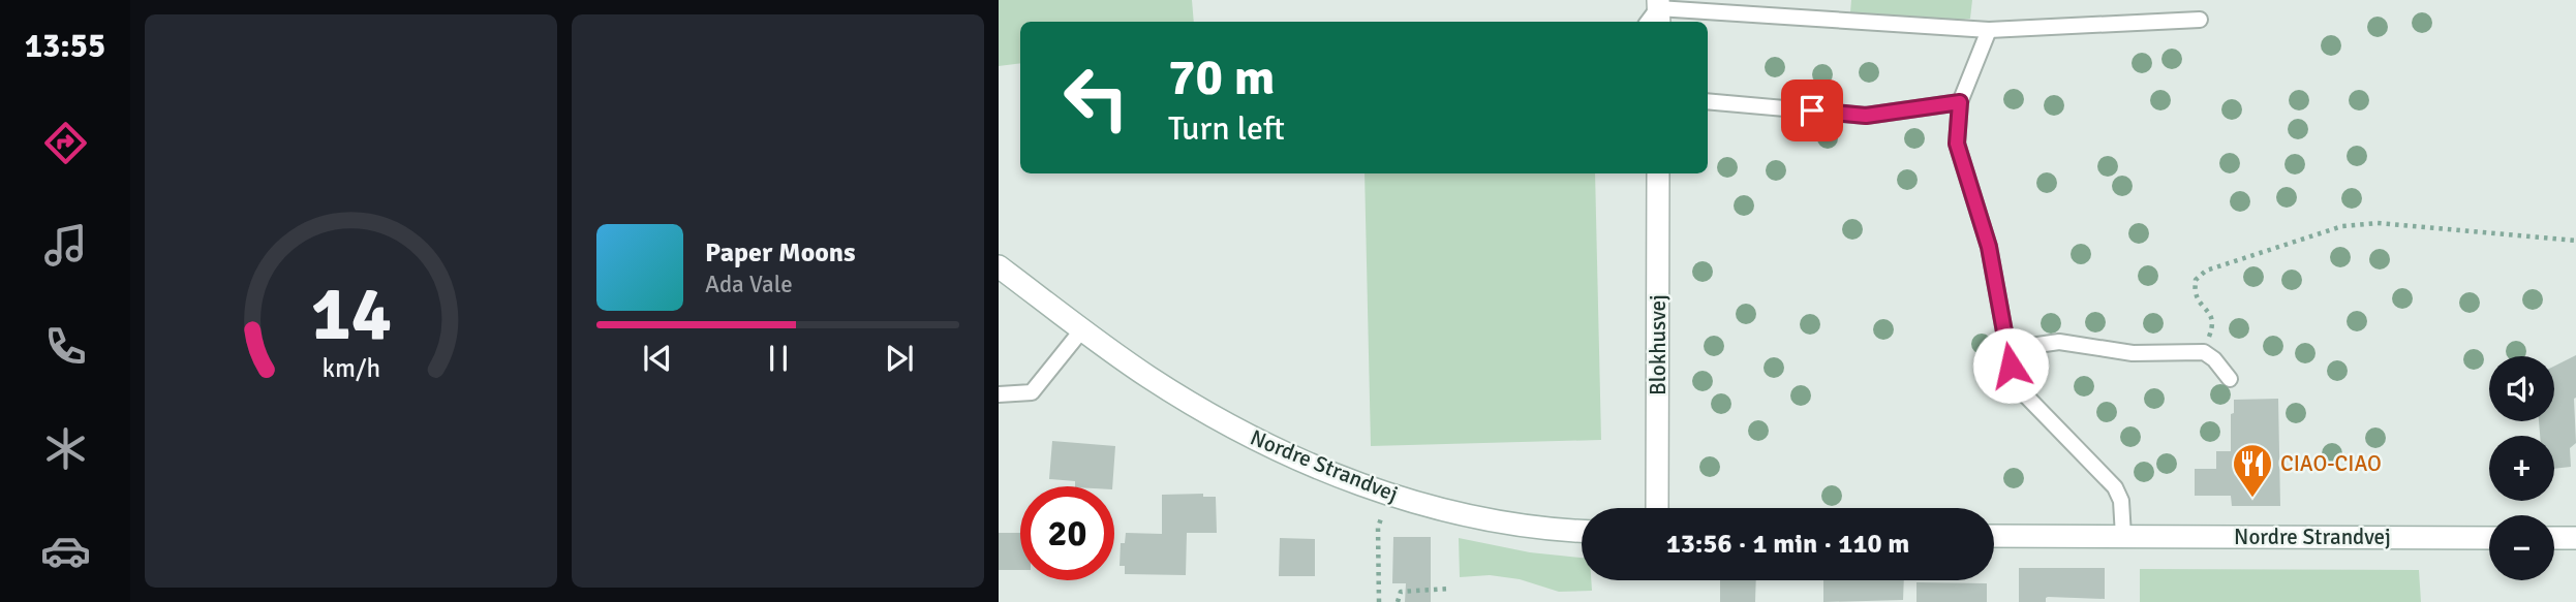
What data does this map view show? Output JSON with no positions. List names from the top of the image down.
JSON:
{
  "streets": {
    "main road": ["Blokhusvej", "Nordre Strandvej"]
  },
  "places": {
    "restaurant": ["CIAO-CIAO"]
  },
  "page": {
    "tabs": "13:55",
    "turn": ["70 m", "Turn left"],
    "song": ["Paper Moons", "Ada Vale"],
    "map_buttons": ["+", "−"],
    "limit": "20",
    "trip": "13:56 · 1 min · 110 m",
    "gauge": ["14", "km/h"]
  }
}
